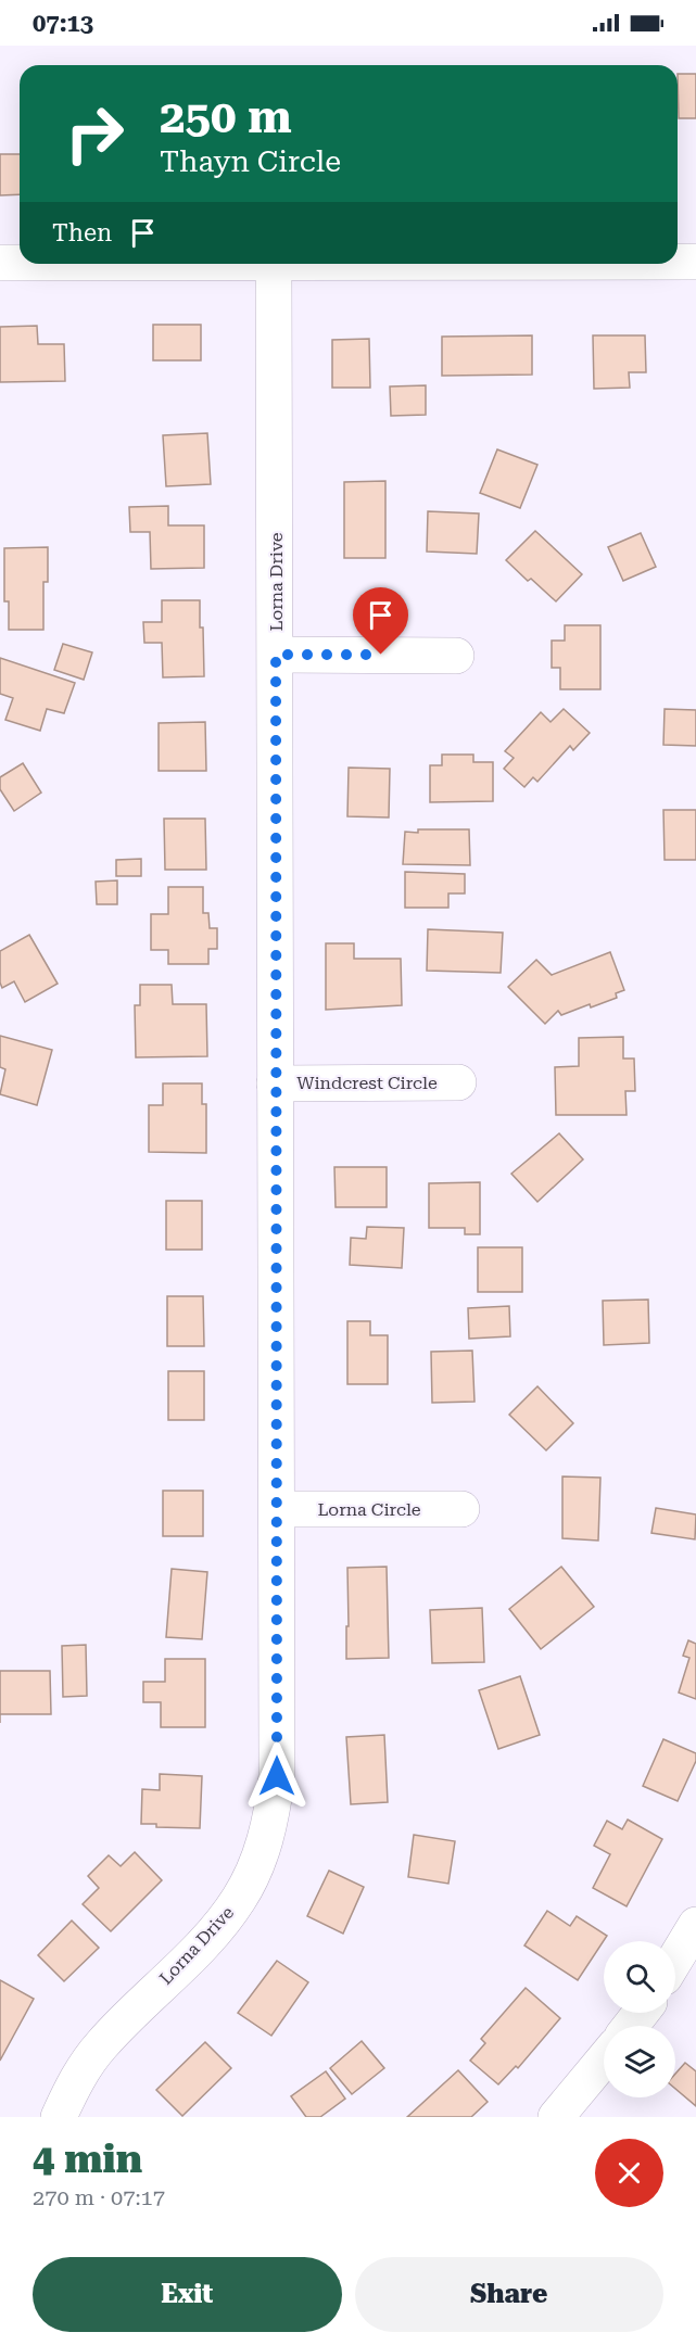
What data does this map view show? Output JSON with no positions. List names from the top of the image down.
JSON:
{
  "streets": {
    "street": ["Lorna Drive", "Windcrest Circle", "Lorna Circle"]
  },
  "crossings": [
    ["Lorna Drive", "Windcrest Circle"],
    ["Lorna Drive", "Lorna Circle"]
  ],
  "page": {
    "status": "07:13",
    "turn": ["250 m", "Thayn Circle"],
    "then": "Then",
    "heading": ["4 min", "270 m · 07:17"],
    "buttons": ["Exit", "Share"]
  }
}
